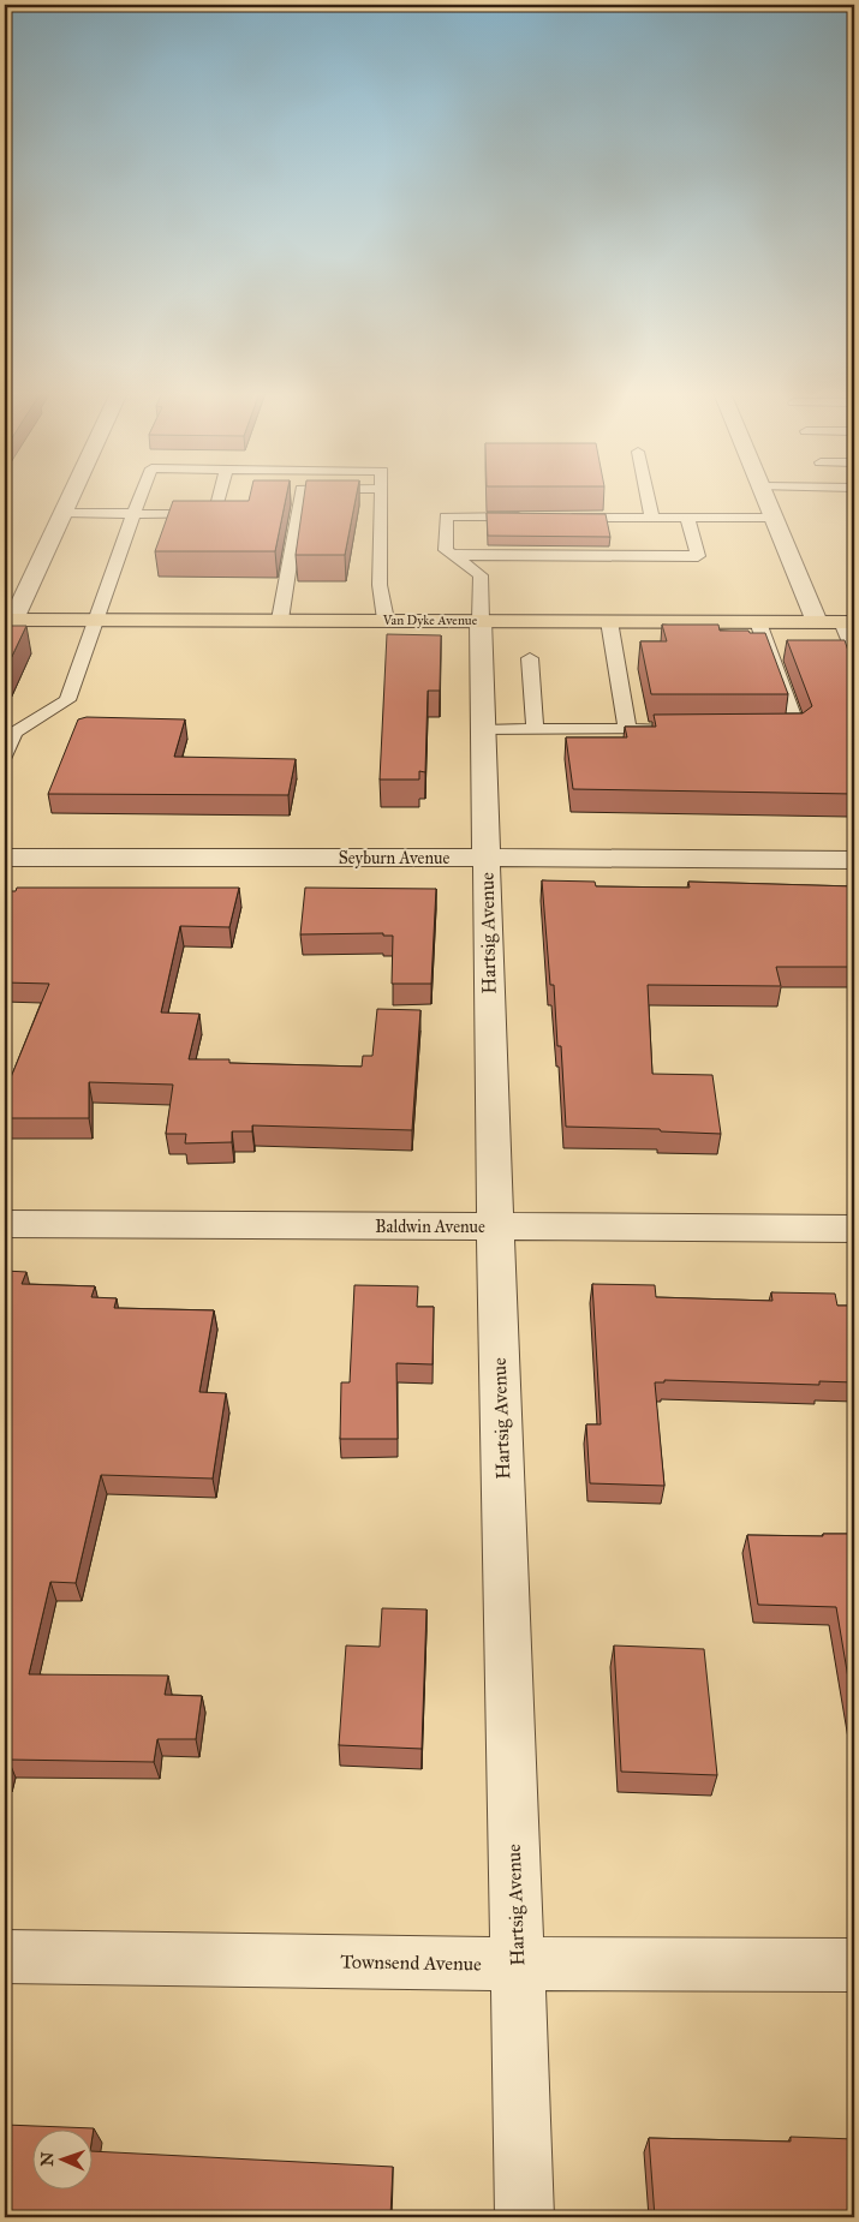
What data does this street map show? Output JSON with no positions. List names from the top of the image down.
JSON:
{
  "streets": {
    "main road": ["Van Dyke Avenue"],
    "street": [
      "Seyburn Avenue",
      "Hartsig Avenue",
      "Baldwin Avenue",
      "Townsend Avenue"
    ]
  },
  "crossings": [
    ["Van Dyke Avenue", "Hartsig Avenue"],
    ["Seyburn Avenue", "Hartsig Avenue"],
    ["Hartsig Avenue", "Baldwin Avenue"],
    ["Hartsig Avenue", "Townsend Avenue"]
  ],
  "north": "left"
}
